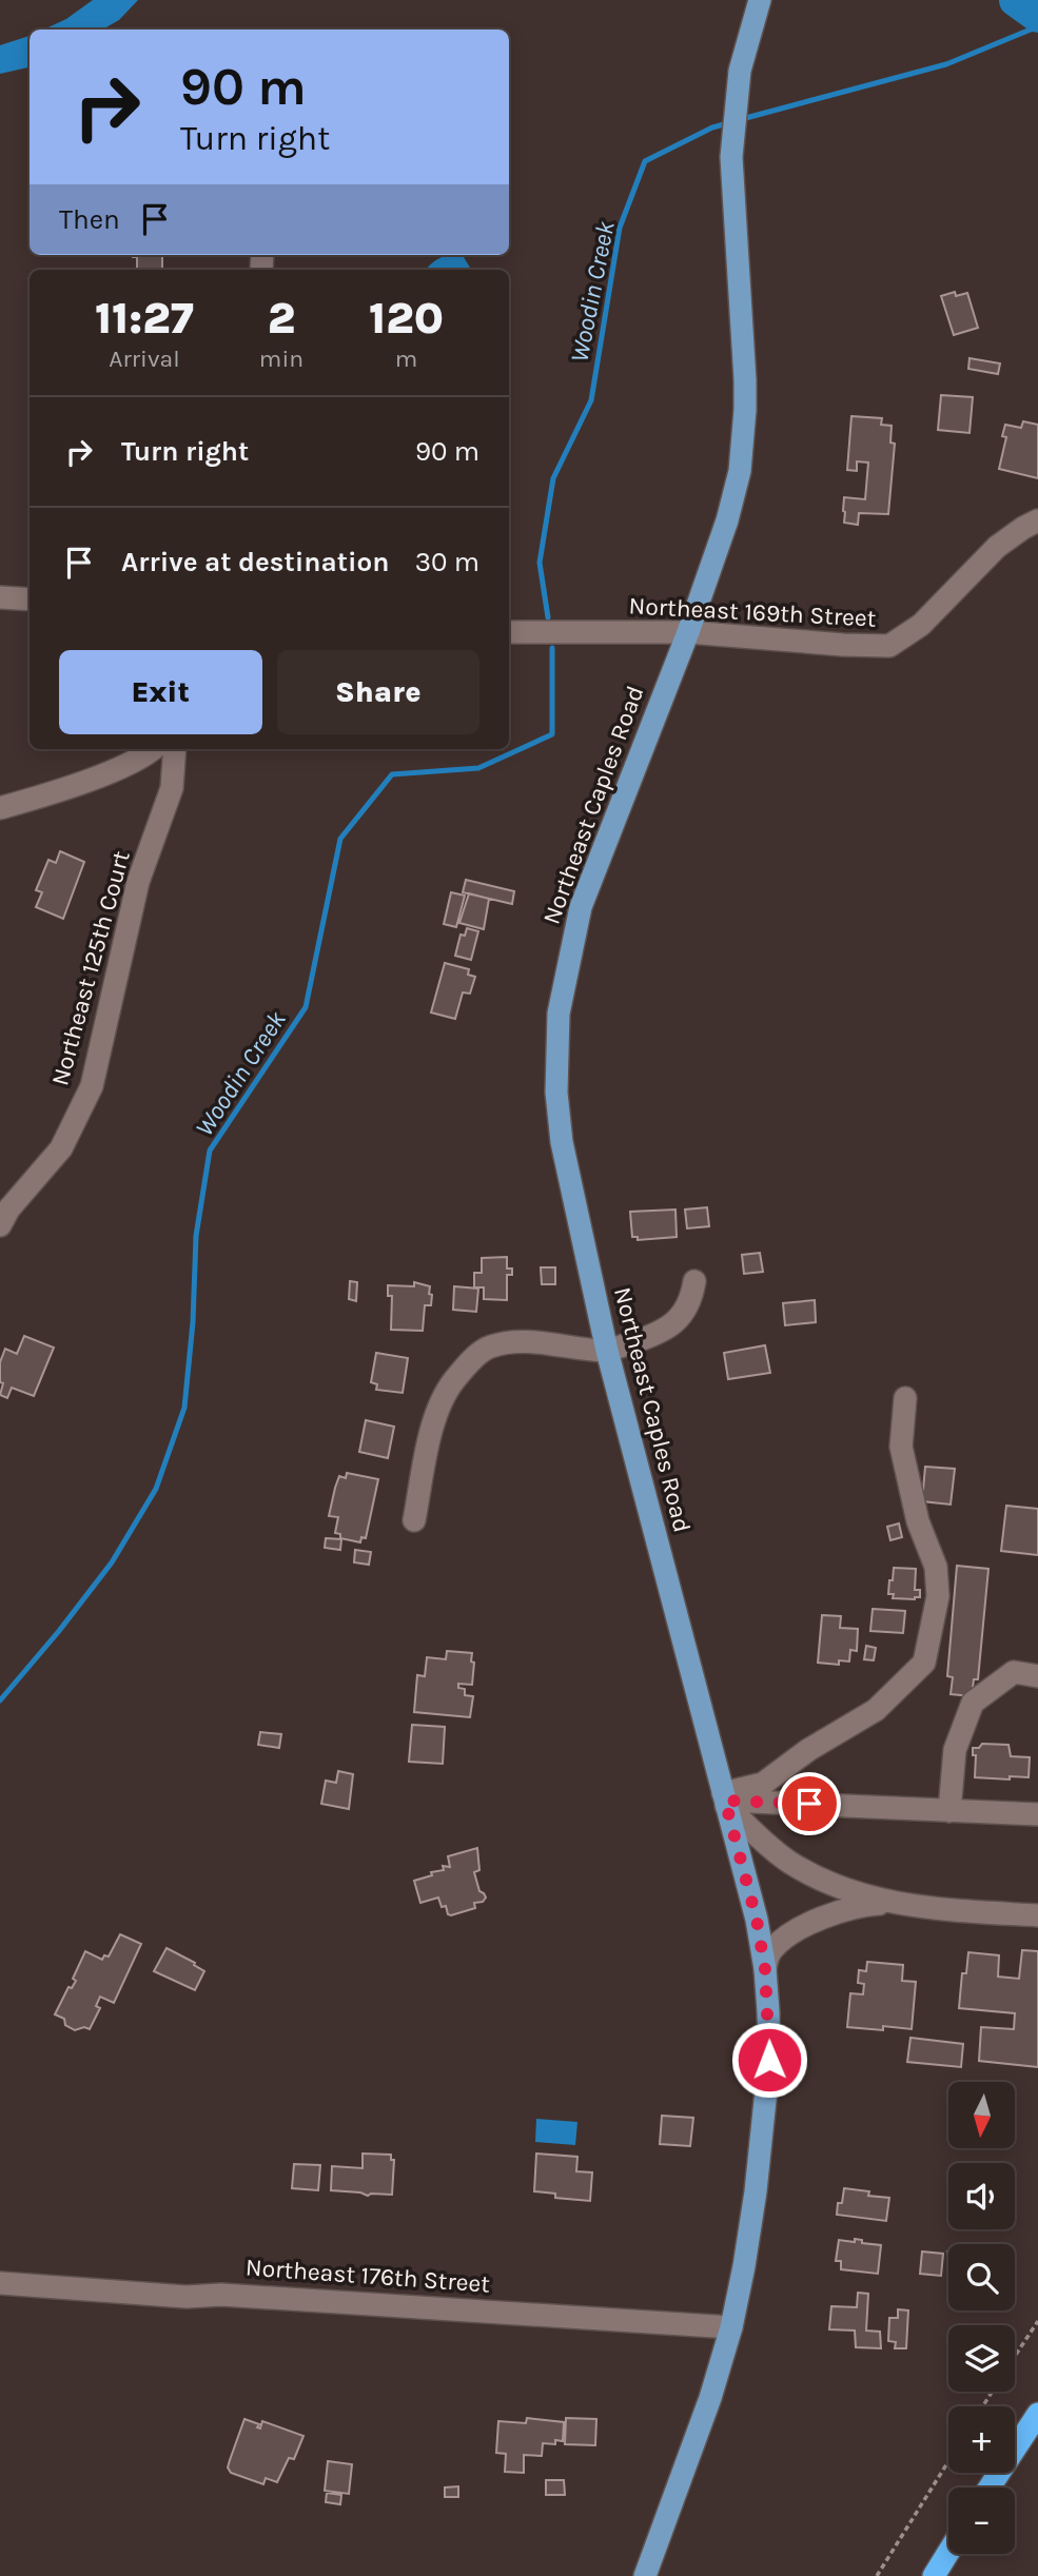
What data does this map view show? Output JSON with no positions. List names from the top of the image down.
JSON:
{
  "streets": {
    "main road": ["Northeast Caples Road"],
    "street": ["Northeast 169th Street", "Northeast 125th Court", "Northeast 176th Street"]
  },
  "crossings": [
    ["Northeast 169th Street", "Northeast Caples Road"],
    ["Northeast Caples Road", "Northeast 176th Street"]
  ],
  "water": ["Woodin Creek"],
  "north": "bottom",
  "page": {
    "turn": ["90 m", "Turn right"],
    "then": "Then",
    "eta": [
      "11:27",
      "Arrival",
      "2",
      "min",
      "120",
      "m"
    ],
    "list": [
      {
        "name": "Turn right",
        "value": "90 m"
      },
      {
        "name": "Arrive at destination",
        "value": "30 m"
      }
    ],
    "buttons": ["Exit", "Share"],
    "map_buttons": ["+", "−"]
  }
}
